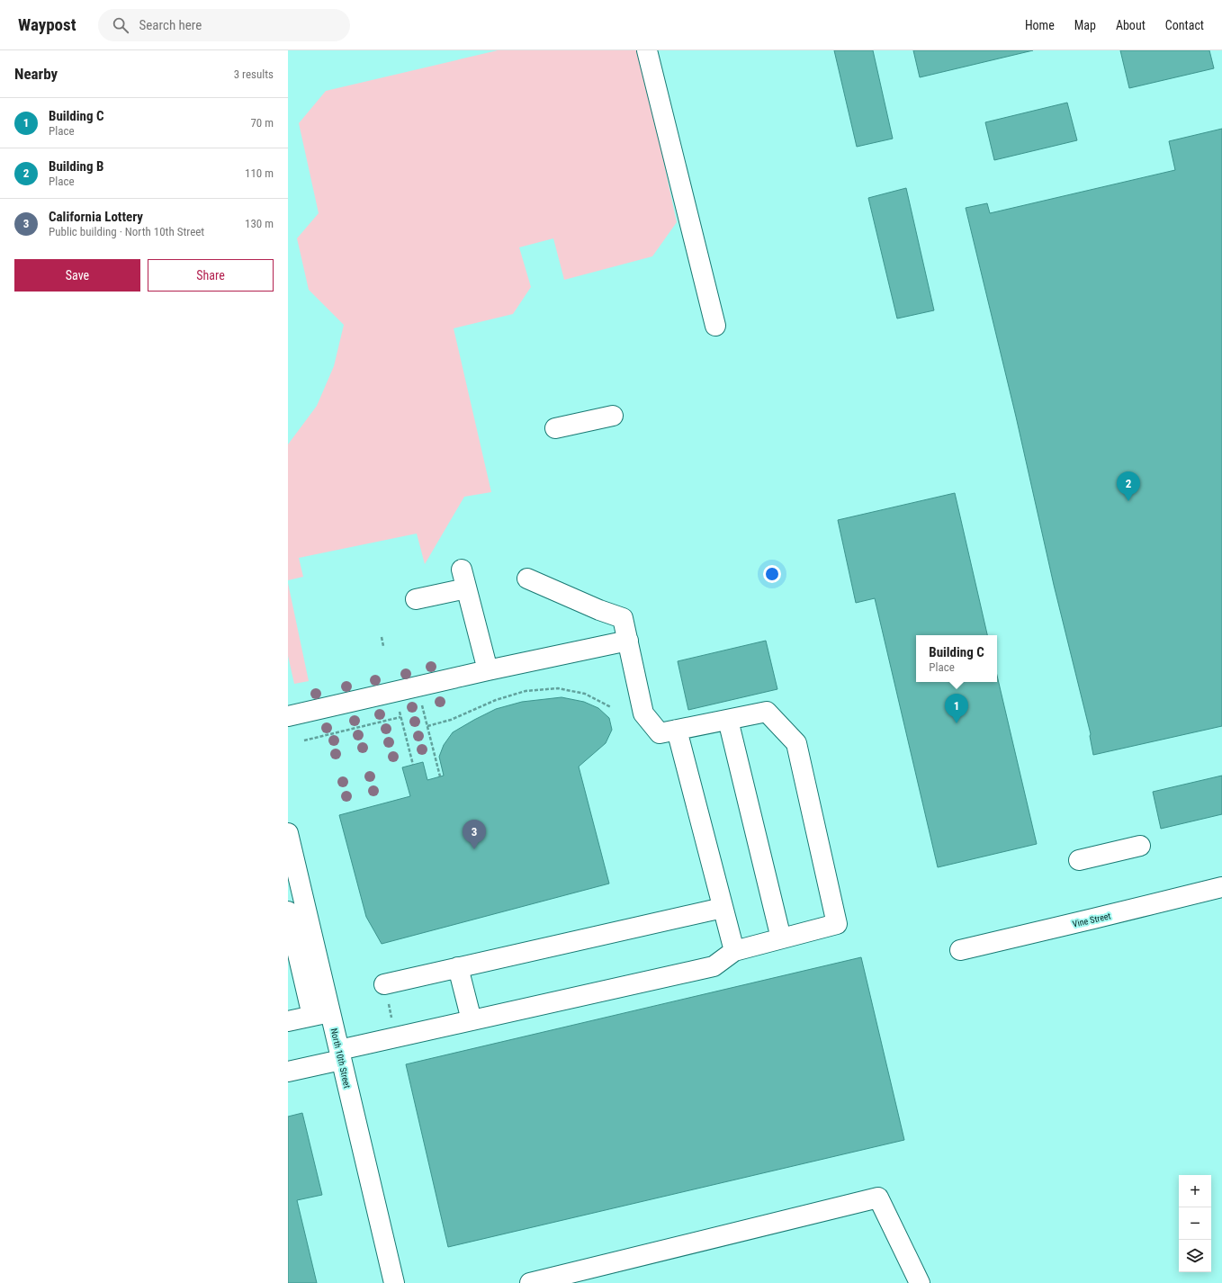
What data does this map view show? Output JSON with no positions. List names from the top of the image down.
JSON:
{
  "streets": {
    "street": ["Vine Street", "North 10th Street"]
  },
  "page": {
    "header": "Waypost",
    "search": "Search here",
    "nav": [
      "Home",
      "Map",
      "About",
      "Contact"
    ],
    "heading": ["Nearby", "3 results"],
    "list": [
      {
        "mark": "1",
        "name": "Building C",
        "note": "Place",
        "value": "70 m"
      },
      {
        "mark": "2",
        "name": "Building B",
        "note": "Place",
        "value": "110 m"
      },
      {
        "mark": "3",
        "name": "California Lottery",
        "note": "Public building · North 10th Street",
        "value": "130 m"
      }
    ],
    "buttons": ["Save", "Share"],
    "pins": ["2", "1", "3"],
    "popup": ["Building C", "Place"],
    "map_buttons": ["+", "−"]
  }
}
